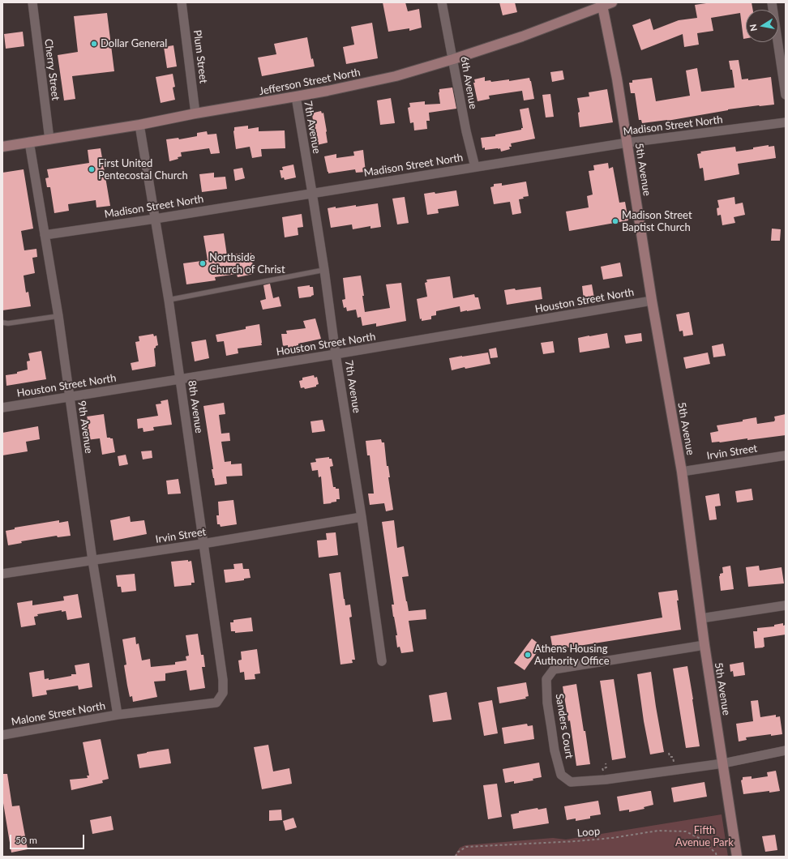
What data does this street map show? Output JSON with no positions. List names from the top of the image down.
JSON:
{
  "streets": {
    "street": [
      "Plum Street",
      "Cherry Street",
      "Jefferson Street North",
      "6th Avenue",
      "Madison Street North",
      "7th Avenue",
      "5th Avenue",
      "Houston Street North",
      "8th Avenue",
      "9th Avenue",
      "Irvin Street",
      "Malone Street North",
      "Sanders Court"
    ],
    "path": ["Loop"]
  },
  "crossings": [
    ["Plum Street", "Jefferson Street North"],
    ["Cherry Street", "Jefferson Street North"],
    ["Jefferson Street North", "6th Avenue"],
    ["Jefferson Street North", "7th Avenue"],
    ["Jefferson Street North", "5th Avenue"],
    ["Jefferson Street North", "8th Avenue"],
    ["Jefferson Street North", "9th Avenue"],
    ["6th Avenue", "Madison Street North"],
    ["Madison Street North", "7th Avenue"],
    ["Madison Street North", "5th Avenue"],
    ["Madison Street North", "8th Avenue"],
    ["Madison Street North", "9th Avenue"],
    ["7th Avenue", "Houston Street North"],
    ["7th Avenue", "Irvin Street"],
    ["5th Avenue", "Houston Street North"],
    ["5th Avenue", "Irvin Street"],
    ["5th Avenue", "Sanders Court"],
    ["Houston Street North", "8th Avenue"],
    ["Houston Street North", "9th Avenue"],
    ["8th Avenue", "Irvin Street"],
    ["8th Avenue", "Malone Street North"],
    ["9th Avenue", "Irvin Street"],
    ["9th Avenue", "Malone Street North"]
  ],
  "parks": ["Fifth Avenue Park"],
  "places": [
    "Dollar General",
    "First United Pentecostal Church",
    "Madison Street Baptist Church",
    "Northside Church of Christ",
    "Athens Housing Authority Office"
  ],
  "scale_bar": "50 m",
  "north": "left"
}
